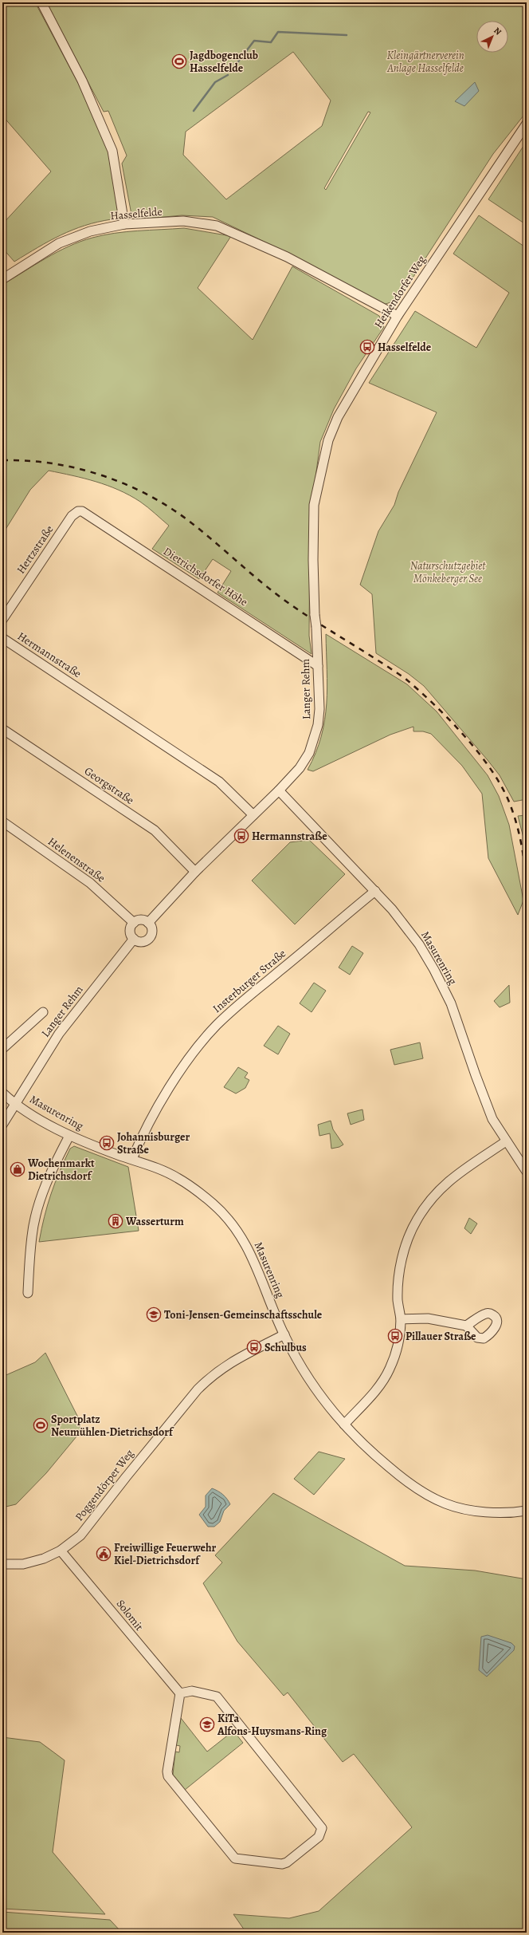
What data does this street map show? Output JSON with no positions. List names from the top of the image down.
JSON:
{
  "streets": {
    "street": [
      "Hasselfelde",
      "Heikendorfer Weg",
      "Hertzstraße",
      "Dietrichsdorfer Höhe",
      "Hermannstraße",
      "Langer Rehm",
      "Georgstraße",
      "Helenenstraße",
      "Masurenring",
      "Insterburger Straße",
      "Poggendörper Weg",
      "Solomit"
    ]
  },
  "crossings": [
    ["Hasselfelde", "Heikendorfer Weg"],
    ["Heikendorfer Weg", "Langer Rehm"],
    ["Hertzstraße", "Dietrichsdorfer Höhe"],
    ["Dietrichsdorfer Höhe", "Langer Rehm"],
    ["Hermannstraße", "Langer Rehm"],
    ["Langer Rehm", "Georgstraße"],
    ["Langer Rehm", "Helenenstraße"],
    ["Langer Rehm", "Masurenring"],
    ["Masurenring", "Insterburger Straße"],
    ["Masurenring", "Poggendörper Weg"],
    ["Poggendörper Weg", "Solomit"]
  ],
  "parks": ["Kleingärtnerverein Anlage Hasselfelde", "Naturschutzgebiet Mönkeberger See"],
  "places": {
    "sports": ["Jagdbogenclub Hasselfelde", "Sportplatz Neumühlen-Dietrichsdorf"],
    "bus stop": [
      "Hasselfelde",
      "Hermannstraße",
      "Johannisburger Straße",
      "Pillauer Straße",
      "Schulbus"
    ],
    "shop": ["Wochenmarkt Dietrichsdorf"],
    "building": ["Wasserturm"],
    "school or university": ["Toni-Jensen-Gemeinschaftsschule", "KiTa Alfons-Huysmans-Ring"],
    "public building": ["Freiwillige Feuerwehr Kiel-Dietrichsdorf"]
  },
  "north": "top right"
}
